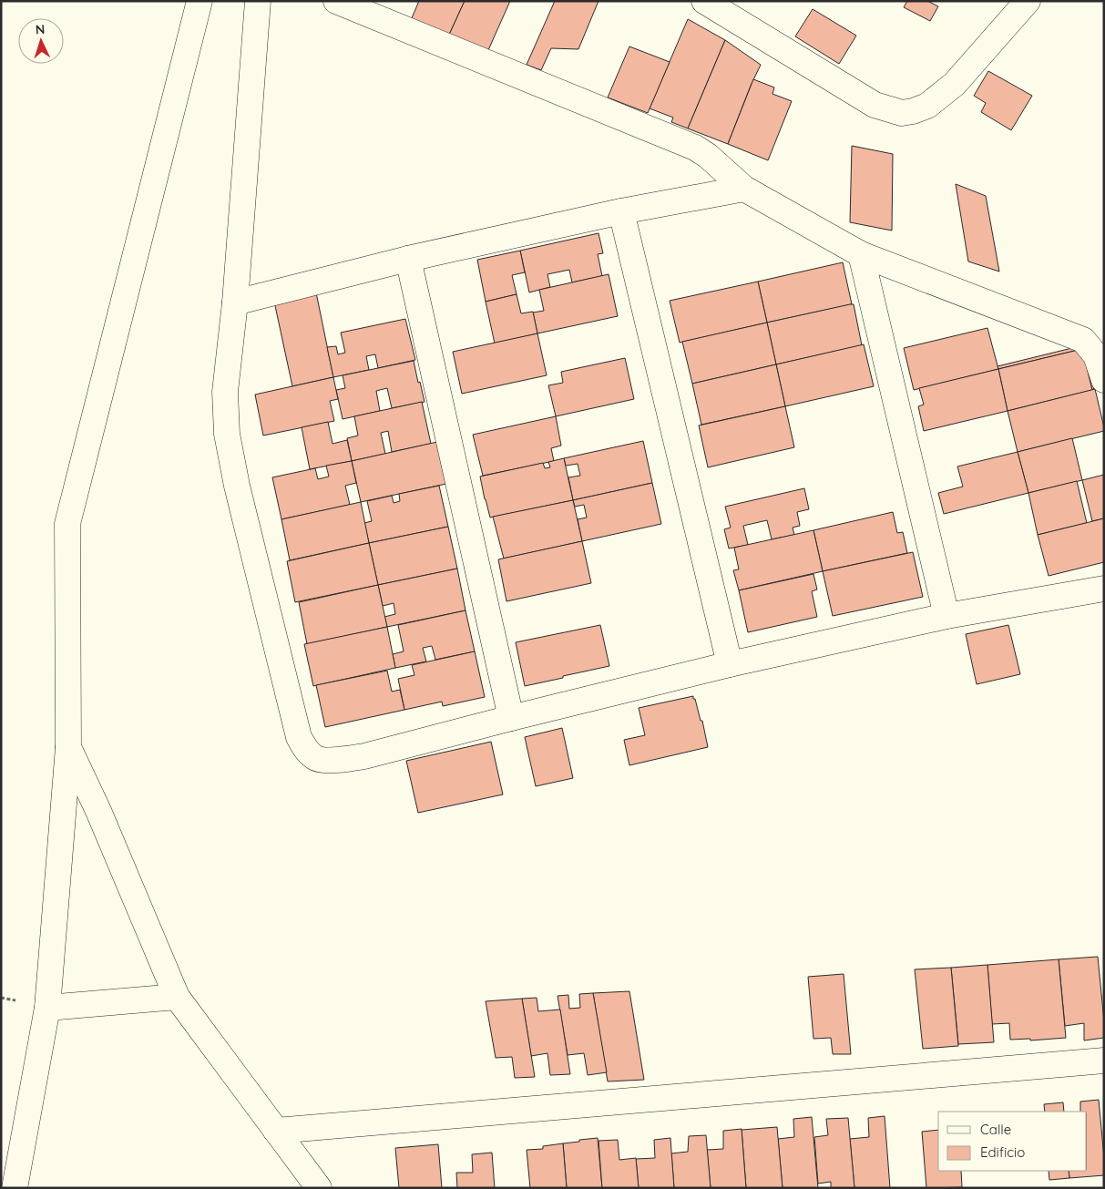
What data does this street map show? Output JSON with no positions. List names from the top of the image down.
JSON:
{
  "legend": ["Calle", "Edificio"],
  "north": "top"
}
